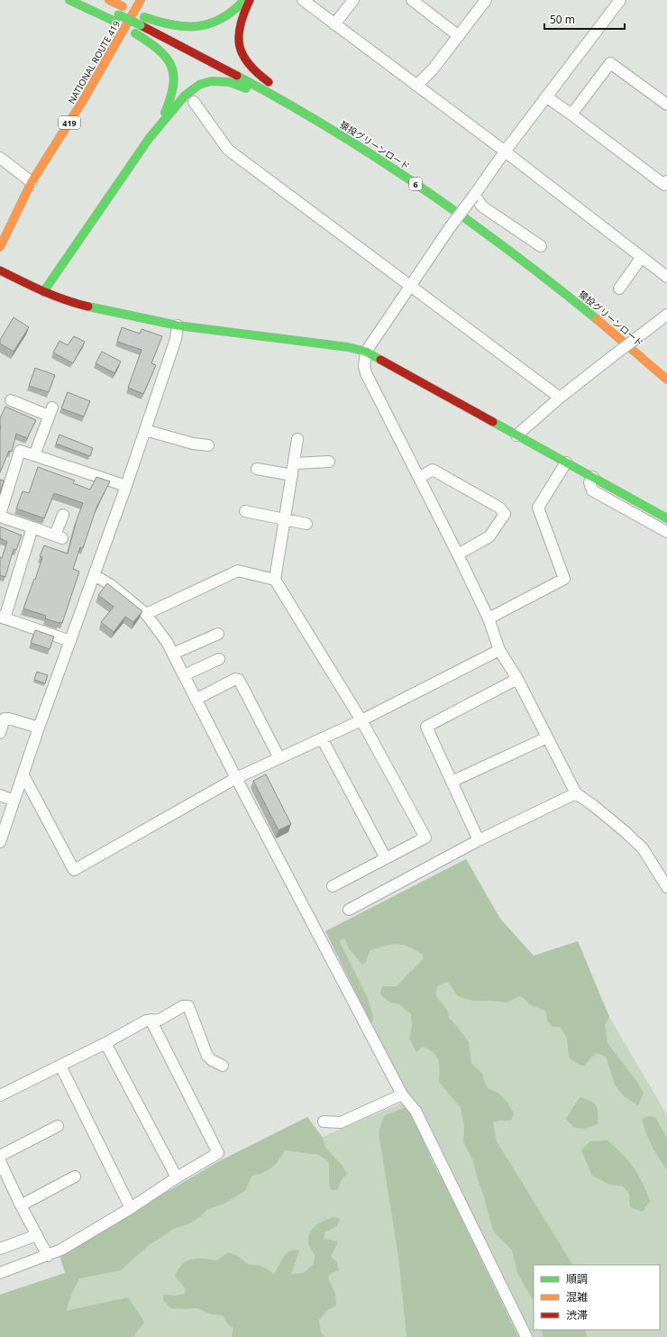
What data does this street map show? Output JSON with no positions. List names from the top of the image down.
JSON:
{
  "streets": {
    "main road": [
      "NATIONAL ROUTE 419",
      "419",
      "猿投グリーンロード",
      "6"
    ]
  },
  "legend": ["順調", "混雑", "渋滞"],
  "scale_bar": "50 m"
}
